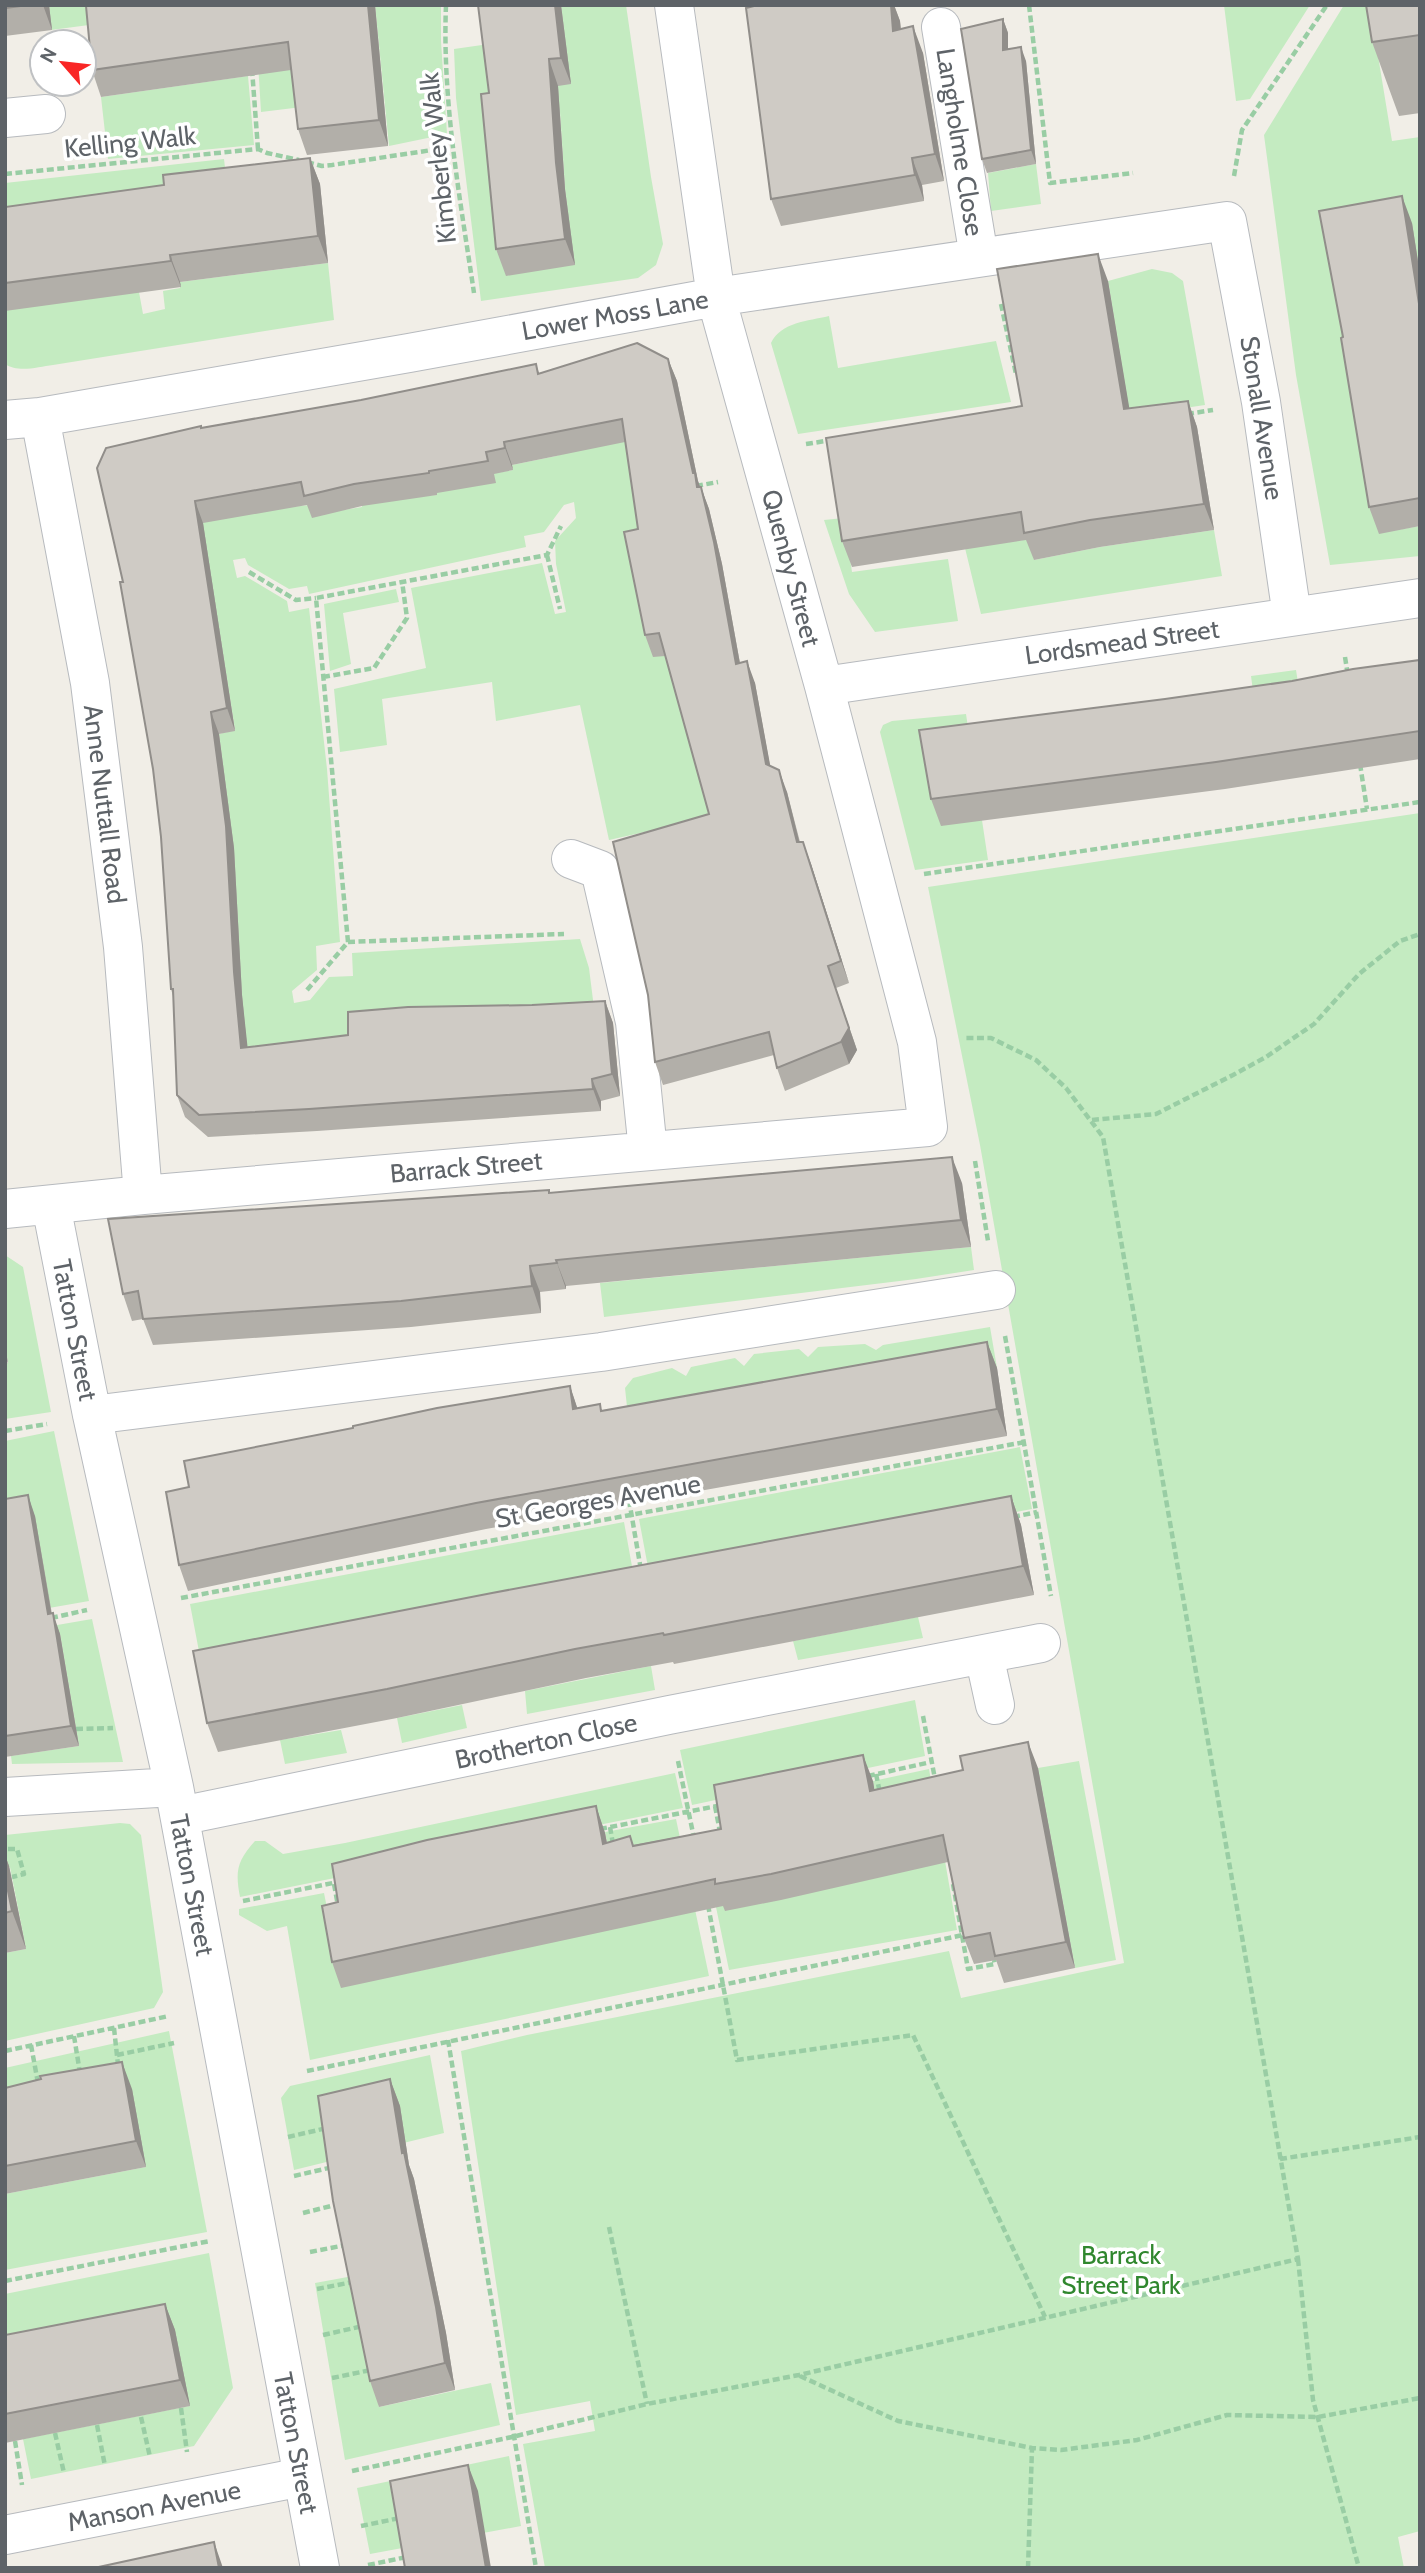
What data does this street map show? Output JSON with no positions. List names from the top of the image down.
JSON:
{
  "streets": {
    "street": [
      "Langholme Close",
      "Lower Moss Lane",
      "Stonall Avenue",
      "Quenby Street",
      "Lordsmead Street",
      "Anne Nuttall Road",
      "Barrack Street",
      "Tatton Street",
      "Brotherton Close",
      "Manson Avenue"
    ],
    "path": ["Kelling Walk", "Kimberley Walk", "St Georges Avenue"]
  },
  "crossings": [
    ["Kelling Walk", "Kimberley Walk"],
    ["Langholme Close", "Lower Moss Lane"],
    ["Lower Moss Lane", "Stonall Avenue"],
    ["Lower Moss Lane", "Quenby Street"],
    ["Lower Moss Lane", "Anne Nuttall Road"],
    ["Stonall Avenue", "Lordsmead Street"],
    ["Quenby Street", "Lordsmead Street"],
    ["Quenby Street", "Barrack Street"],
    ["Anne Nuttall Road", "Barrack Street"],
    ["Barrack Street", "Tatton Street"],
    ["Tatton Street", "Brotherton Close"],
    ["Tatton Street", "Manson Avenue"]
  ],
  "parks": ["Barrack Street Park"],
  "north": "top left"
}
